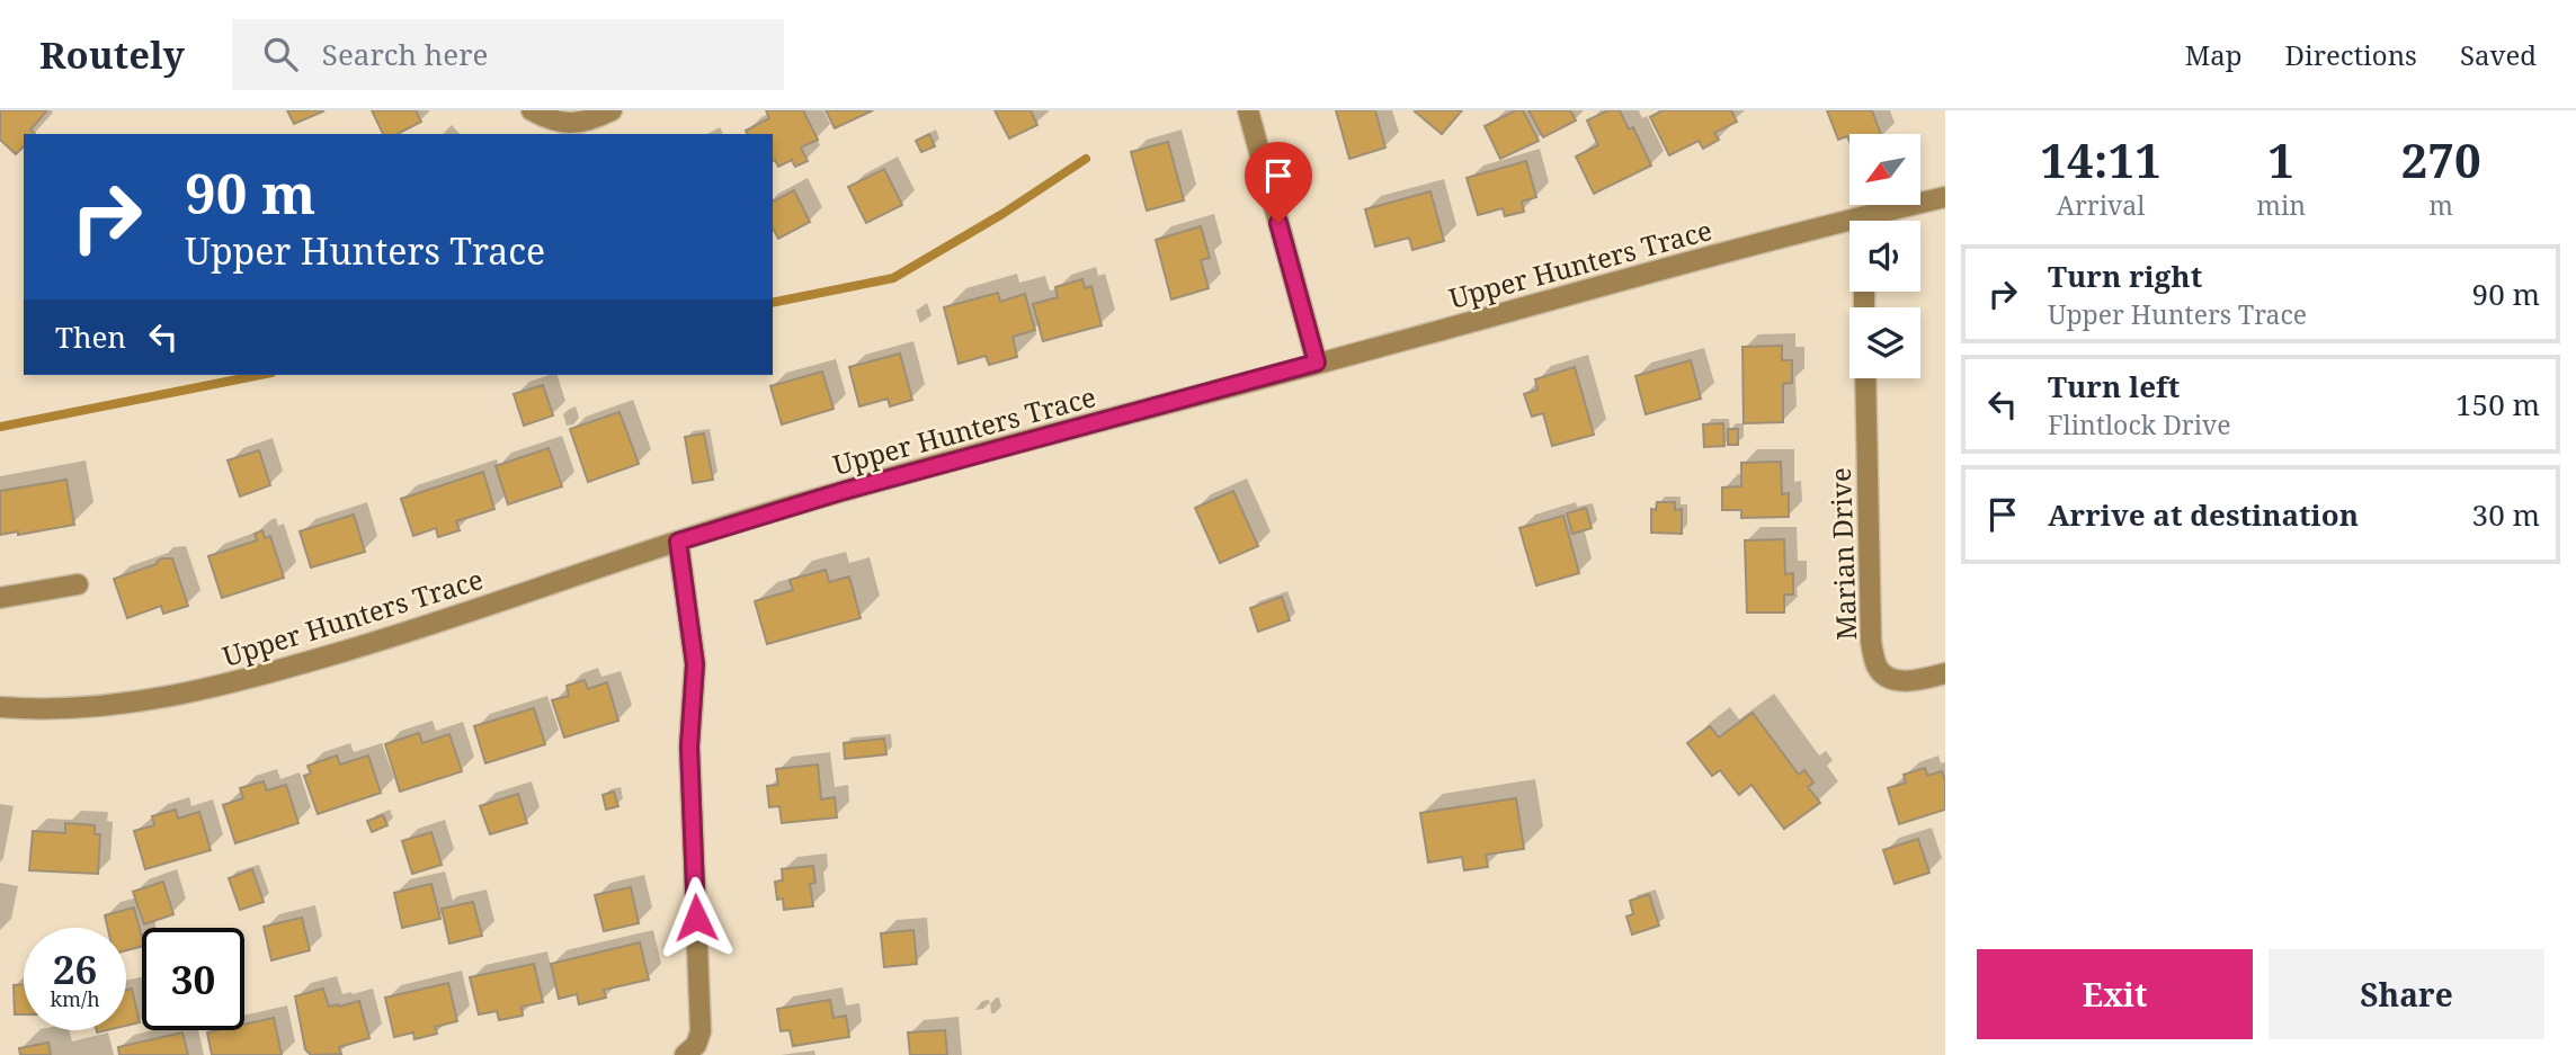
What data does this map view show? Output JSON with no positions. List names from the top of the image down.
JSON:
{
  "streets": {
    "street": ["Upper Hunters Trace", "Marian Drive"]
  },
  "north": "bottom left",
  "page": {
    "header": "Routely",
    "search": "Search here",
    "nav": ["Map", "Directions", "Saved"],
    "eta": [
      "14:11",
      "Arrival",
      "1",
      "min",
      "270",
      "m"
    ],
    "turn": ["90 m", "Upper Hunters Trace"],
    "list": [
      {
        "name": "Turn right",
        "note": "Upper Hunters Trace",
        "value": "90 m"
      },
      {
        "name": "Turn left",
        "note": "Flintlock Drive",
        "value": "150 m"
      },
      {
        "name": "Arrive at destination",
        "value": "30 m"
      }
    ],
    "then": "Then",
    "speed": "26 km/h",
    "limit": "30",
    "buttons": ["Exit", "Share"]
  }
}
